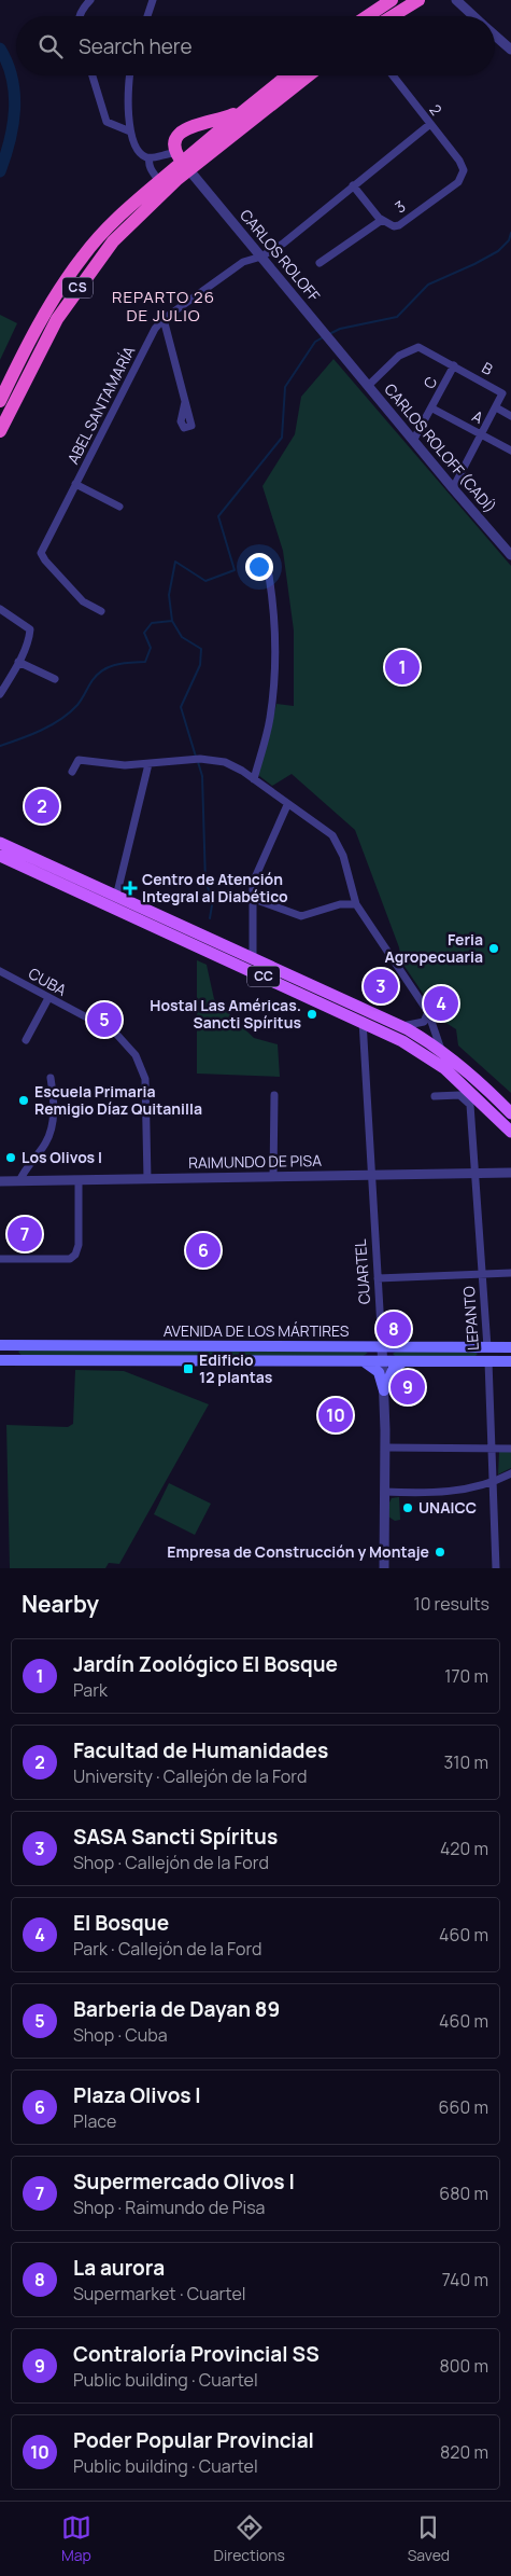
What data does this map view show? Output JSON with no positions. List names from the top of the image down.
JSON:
{
  "streets": {
    "highway": ["CS"],
    "main road": ["CC", "LEPANTO", "AVENIDA DE LOS MÁRTIRES"],
    "street": [
      "2",
      "3",
      "CARLOS ROLOFF",
      "B",
      "C",
      "ABEL SANTAMARÍA",
      "A",
      "CARLOS ROLOFF (CADÍ)",
      "CUBA",
      "RAIMUNDO DE PISA",
      "CUARTEL"
    ]
  },
  "crossings": [
    ["2", "3"],
    ["2", "ABEL SANTAMARÍA"],
    ["3", "ABEL SANTAMARÍA"],
    ["CARLOS ROLOFF", "CS"],
    ["CARLOS ROLOFF", "ABEL SANTAMARÍA"],
    ["CARLOS ROLOFF", "CARLOS ROLOFF (CADÍ)"],
    ["B", "C"],
    ["B", "CARLOS ROLOFF (CADÍ)"],
    ["C", "A"],
    ["C", "CARLOS ROLOFF (CADÍ)"],
    ["CC", "CUARTEL"],
    ["CUBA", "RAIMUNDO DE PISA"],
    ["RAIMUNDO DE PISA", "CUARTEL"],
    ["RAIMUNDO DE PISA", "LEPANTO"],
    ["CUARTEL", "AVENIDA DE LOS MÁRTIRES"],
    ["LEPANTO", "AVENIDA DE LOS MÁRTIRES"]
  ],
  "districts": ["REPARTO 26 DE JULIO"],
  "places": {
    "health": ["Centro de Atención Integral al Diabético"],
    "other": [
      "Feria Agropecuaria",
      "Hostal Las Américas. Sancti Spíritus",
      "Escuela Primaria Remigio Díaz Quitanilla",
      "Los Olivos I",
      "UNAICC",
      "Empresa de Construcción y Montaje"
    ],
    "transit": ["Edificio 12 plantas"]
  },
  "page": {
    "search": "Search here",
    "pins": [
      "1",
      "2",
      "3",
      "4",
      "5",
      "7",
      "6",
      "8",
      "9",
      "10"
    ],
    "heading": ["Nearby", "10 results"],
    "list": [
      {
        "mark": "1",
        "name": "Jardín Zoológico El Bosque",
        "note": "Park",
        "value": "170 m"
      },
      {
        "mark": "2",
        "name": "Facultad de Humanidades",
        "note": "University · Callejón de la Ford",
        "value": "310 m"
      },
      {
        "mark": "3",
        "name": "SASA Sancti Spíritus",
        "note": "Shop · Callejón de la Ford",
        "value": "420 m"
      },
      {
        "mark": "4",
        "name": "El Bosque",
        "note": "Park · Callejón de la Ford",
        "value": "460 m"
      },
      {
        "mark": "5",
        "name": "Barberia de Dayan 89",
        "note": "Shop · Cuba",
        "value": "460 m"
      },
      {
        "mark": "6",
        "name": "Plaza Olivos I",
        "note": "Place",
        "value": "660 m"
      },
      {
        "mark": "7",
        "name": "Supermercado Olivos I",
        "note": "Shop · Raimundo de Pisa",
        "value": "680 m"
      },
      {
        "mark": "8",
        "name": "La aurora",
        "note": "Supermarket · Cuartel",
        "value": "740 m"
      },
      {
        "mark": "9",
        "name": "Contraloría Provincial SS",
        "note": "Public building · Cuartel",
        "value": "800 m"
      },
      {
        "mark": "10",
        "name": "Poder Popular Provincial",
        "note": "Public building · Cuartel",
        "value": "820 m"
      }
    ],
    "nav": ["Map", "Directions", "Saved"]
  }
}
